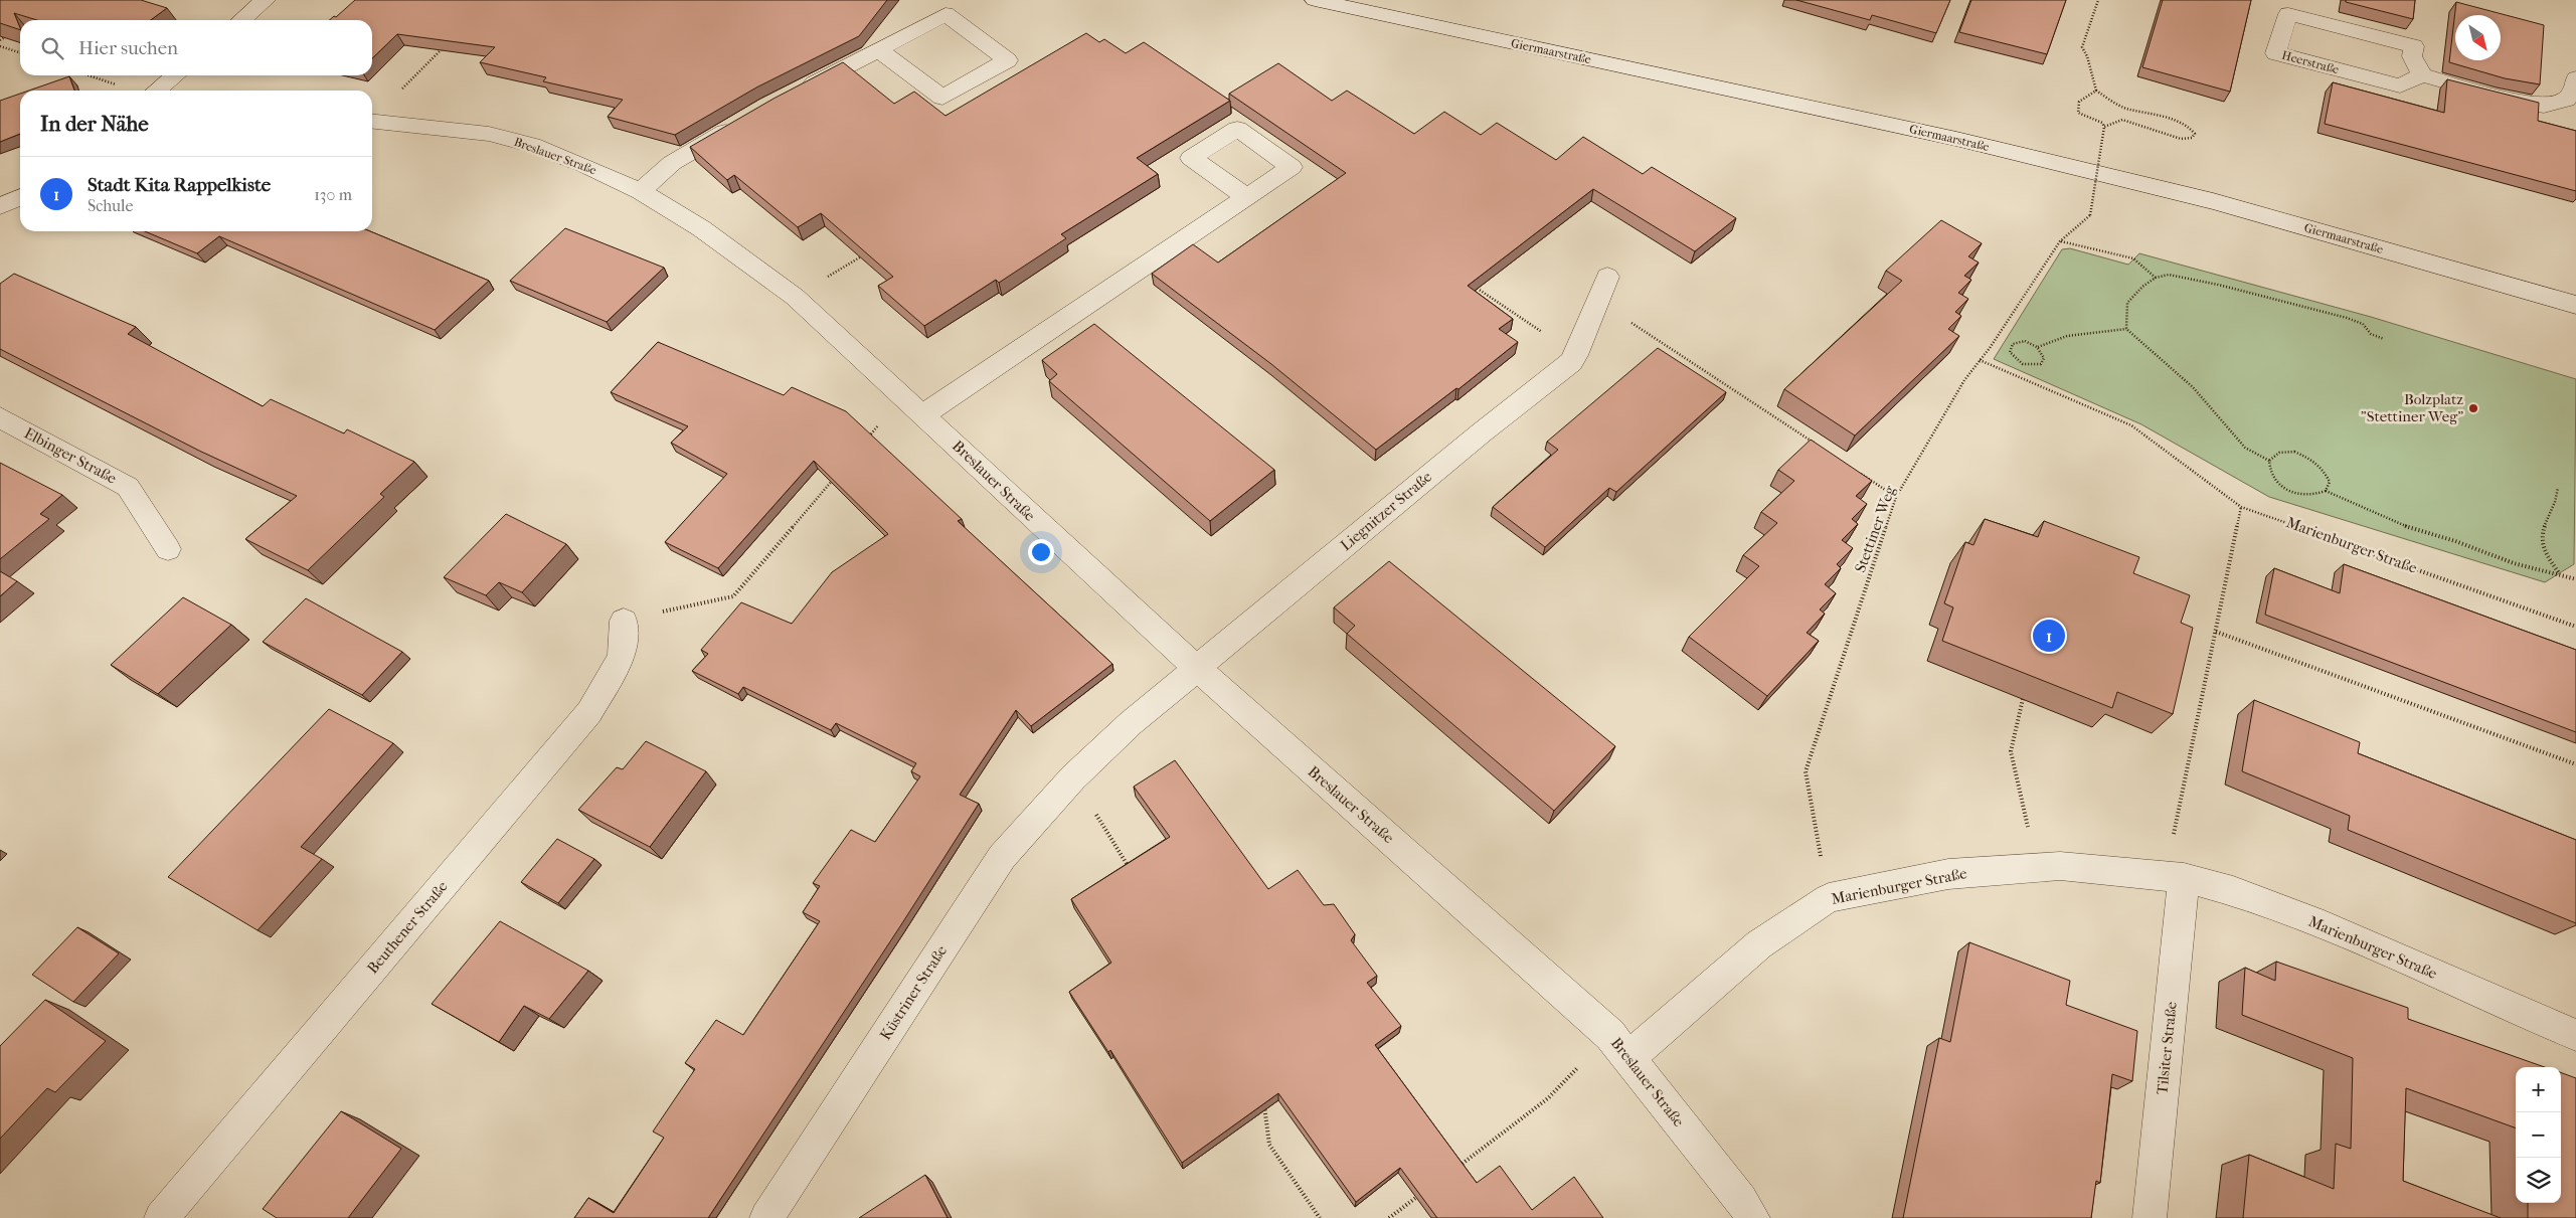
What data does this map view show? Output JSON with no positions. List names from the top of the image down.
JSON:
{
  "streets": {
    "street": [
      "Giermaarstraße",
      "Heerstraße",
      "Breslauer Straße",
      "Elbinger Straße",
      "Liegnitzer Straße",
      "Marienburger Straße",
      "Beuthener Straße",
      "Küstriner Straße",
      "Tilsiter Straße"
    ],
    "path": ["Stettiner Weg"]
  },
  "crossings": [
    ["Breslauer Straße", "Liegnitzer Straße"],
    ["Breslauer Straße", "Marienburger Straße"],
    ["Breslauer Straße", "Küstriner Straße"],
    ["Liegnitzer Straße", "Küstriner Straße"],
    ["Stettiner Weg", "Marienburger Straße"],
    ["Marienburger Straße", "Tilsiter Straße"]
  ],
  "places": ["Bolzplatz \"Stettiner Weg\""],
  "north": "bottom right",
  "page": {
    "search": "Hier suchen",
    "heading": "In der Nähe",
    "list": [
      {
        "mark": "1",
        "name": "Stadt Kita Rappelkiste",
        "note": "Schule",
        "value": "130 m"
      }
    ],
    "pins": "1",
    "map_buttons": ["+", "−"]
  }
}
